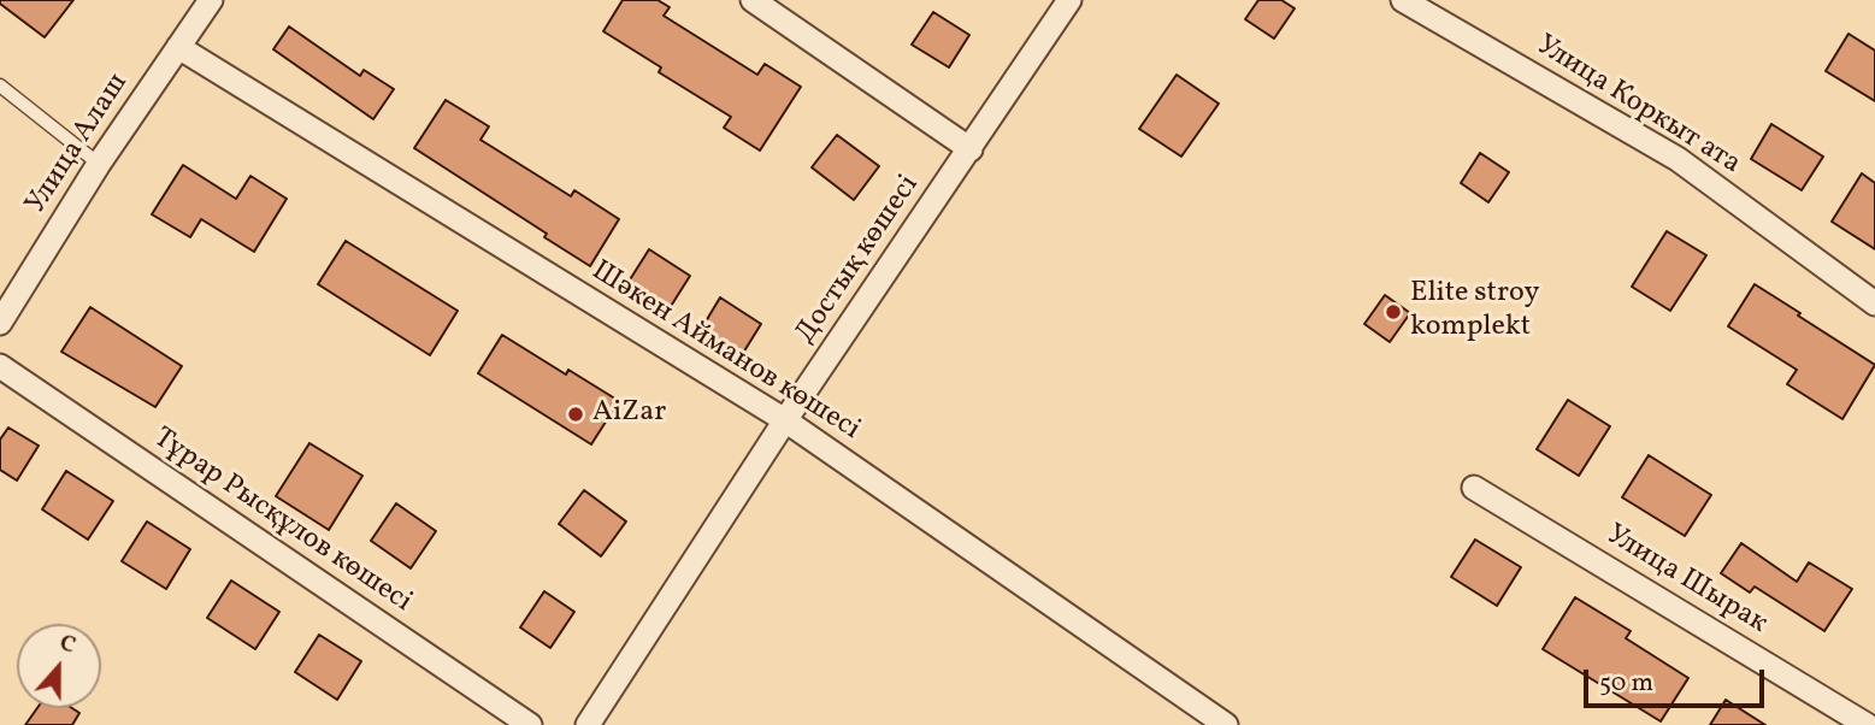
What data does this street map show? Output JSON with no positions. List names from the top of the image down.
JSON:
{
  "streets": {
    "street": [
      "Улица Коркыт ата",
      "Улица Алаш",
      "Достық көшесі",
      "Шәкен Айманов көшесі",
      "Тұрар Рысқұлов көшесі",
      "Улица Шырак"
    ]
  },
  "crossings": [
    ["Улица Алаш", "Шәкен Айманов көшесі"],
    ["Достық көшесі", "Шәкен Айманов көшесі"]
  ],
  "places": ["Elite stroy komplekt", "AiZar"],
  "scale_bar": "50 m",
  "north": "top"
}
